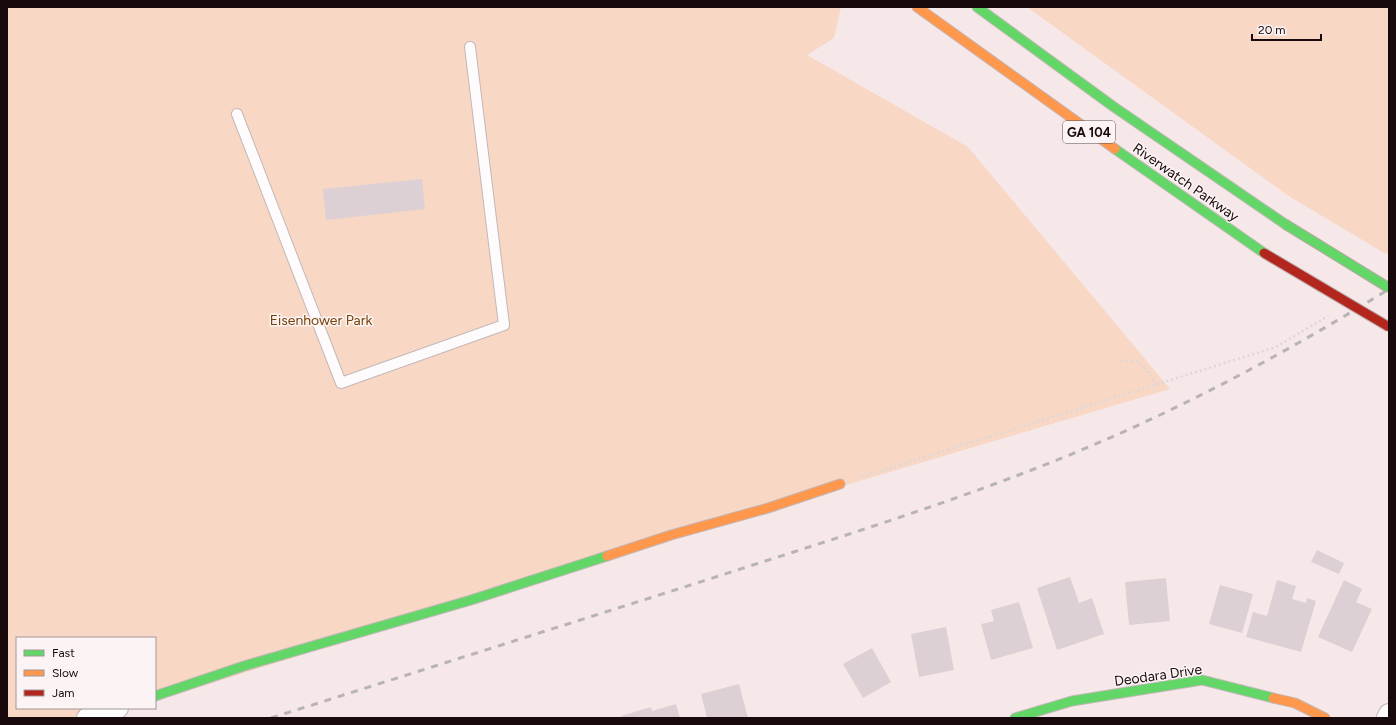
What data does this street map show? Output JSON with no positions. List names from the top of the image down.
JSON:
{
  "streets": {
    "main road": ["GA 104", "Riverwatch Parkway", "Deodara Drive"]
  },
  "parks": ["Eisenhower Park"],
  "legend": ["Fast", "Slow", "Jam"],
  "scale_bar": "20 m"
}
